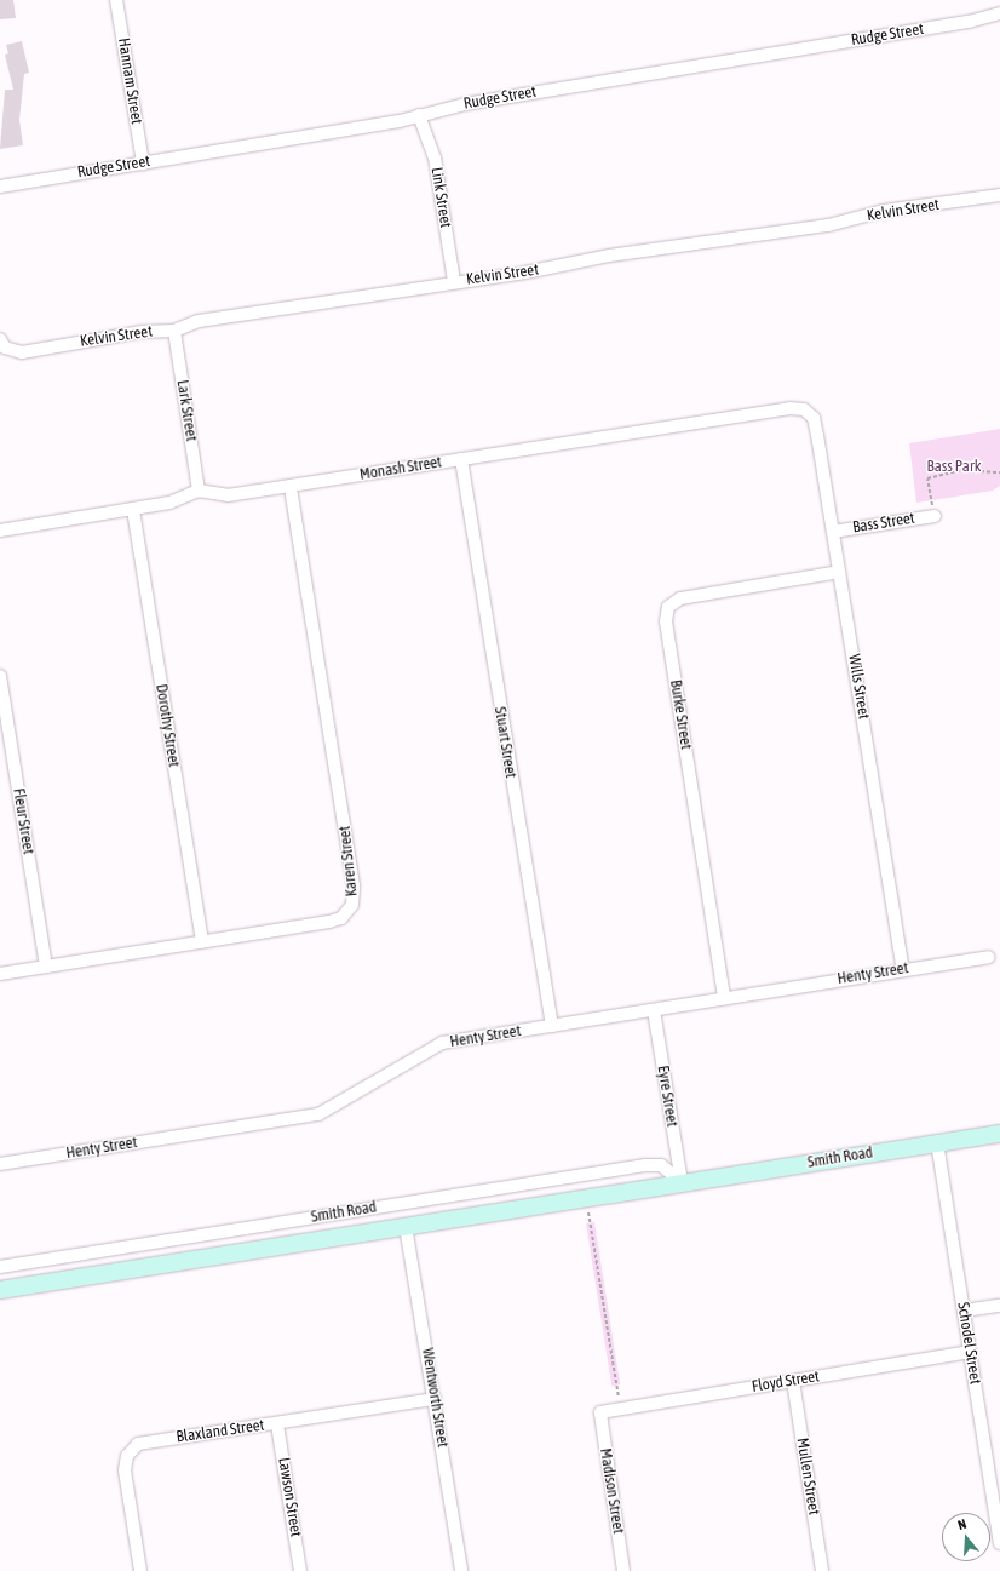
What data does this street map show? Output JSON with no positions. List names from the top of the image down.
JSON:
{
  "streets": {
    "street": [
      "Rudge Street",
      "Hannam Street",
      "Link Street",
      "Kelvin Street",
      "Lark Street",
      "Monash Street",
      "Bass Street",
      "Wills Street",
      "Burke Street",
      "Dorothy Street",
      "Stuart Street",
      "Fleur Street",
      "Karen Street",
      "Henty Street",
      "Eyre Street",
      "Smith Road",
      "Schodel Street",
      "Floyd Street",
      "Wentworth Street",
      "Blaxland Street",
      "Mullen Street",
      "Madison Street",
      "Lawson Street"
    ]
  },
  "crossings": [
    ["Rudge Street", "Hannam Street"],
    ["Rudge Street", "Link Street"],
    ["Link Street", "Kelvin Street"],
    ["Kelvin Street", "Lark Street"],
    ["Lark Street", "Monash Street"],
    ["Monash Street", "Wills Street"],
    ["Monash Street", "Stuart Street"],
    ["Monash Street", "Karen Street"],
    ["Bass Street", "Wills Street"],
    ["Wills Street", "Burke Street"],
    ["Wills Street", "Henty Street"],
    ["Burke Street", "Henty Street"],
    ["Dorothy Street", "Karen Street"],
    ["Stuart Street", "Henty Street"],
    ["Fleur Street", "Karen Street"],
    ["Henty Street", "Eyre Street"],
    ["Eyre Street", "Smith Road"],
    ["Smith Road", "Schodel Street"],
    ["Smith Road", "Wentworth Street"],
    ["Schodel Street", "Floyd Street"],
    ["Floyd Street", "Mullen Street"],
    ["Floyd Street", "Madison Street"],
    ["Wentworth Street", "Blaxland Street"],
    ["Blaxland Street", "Lawson Street"]
  ],
  "parks": ["Bass Park"],
  "north": "top"
}
